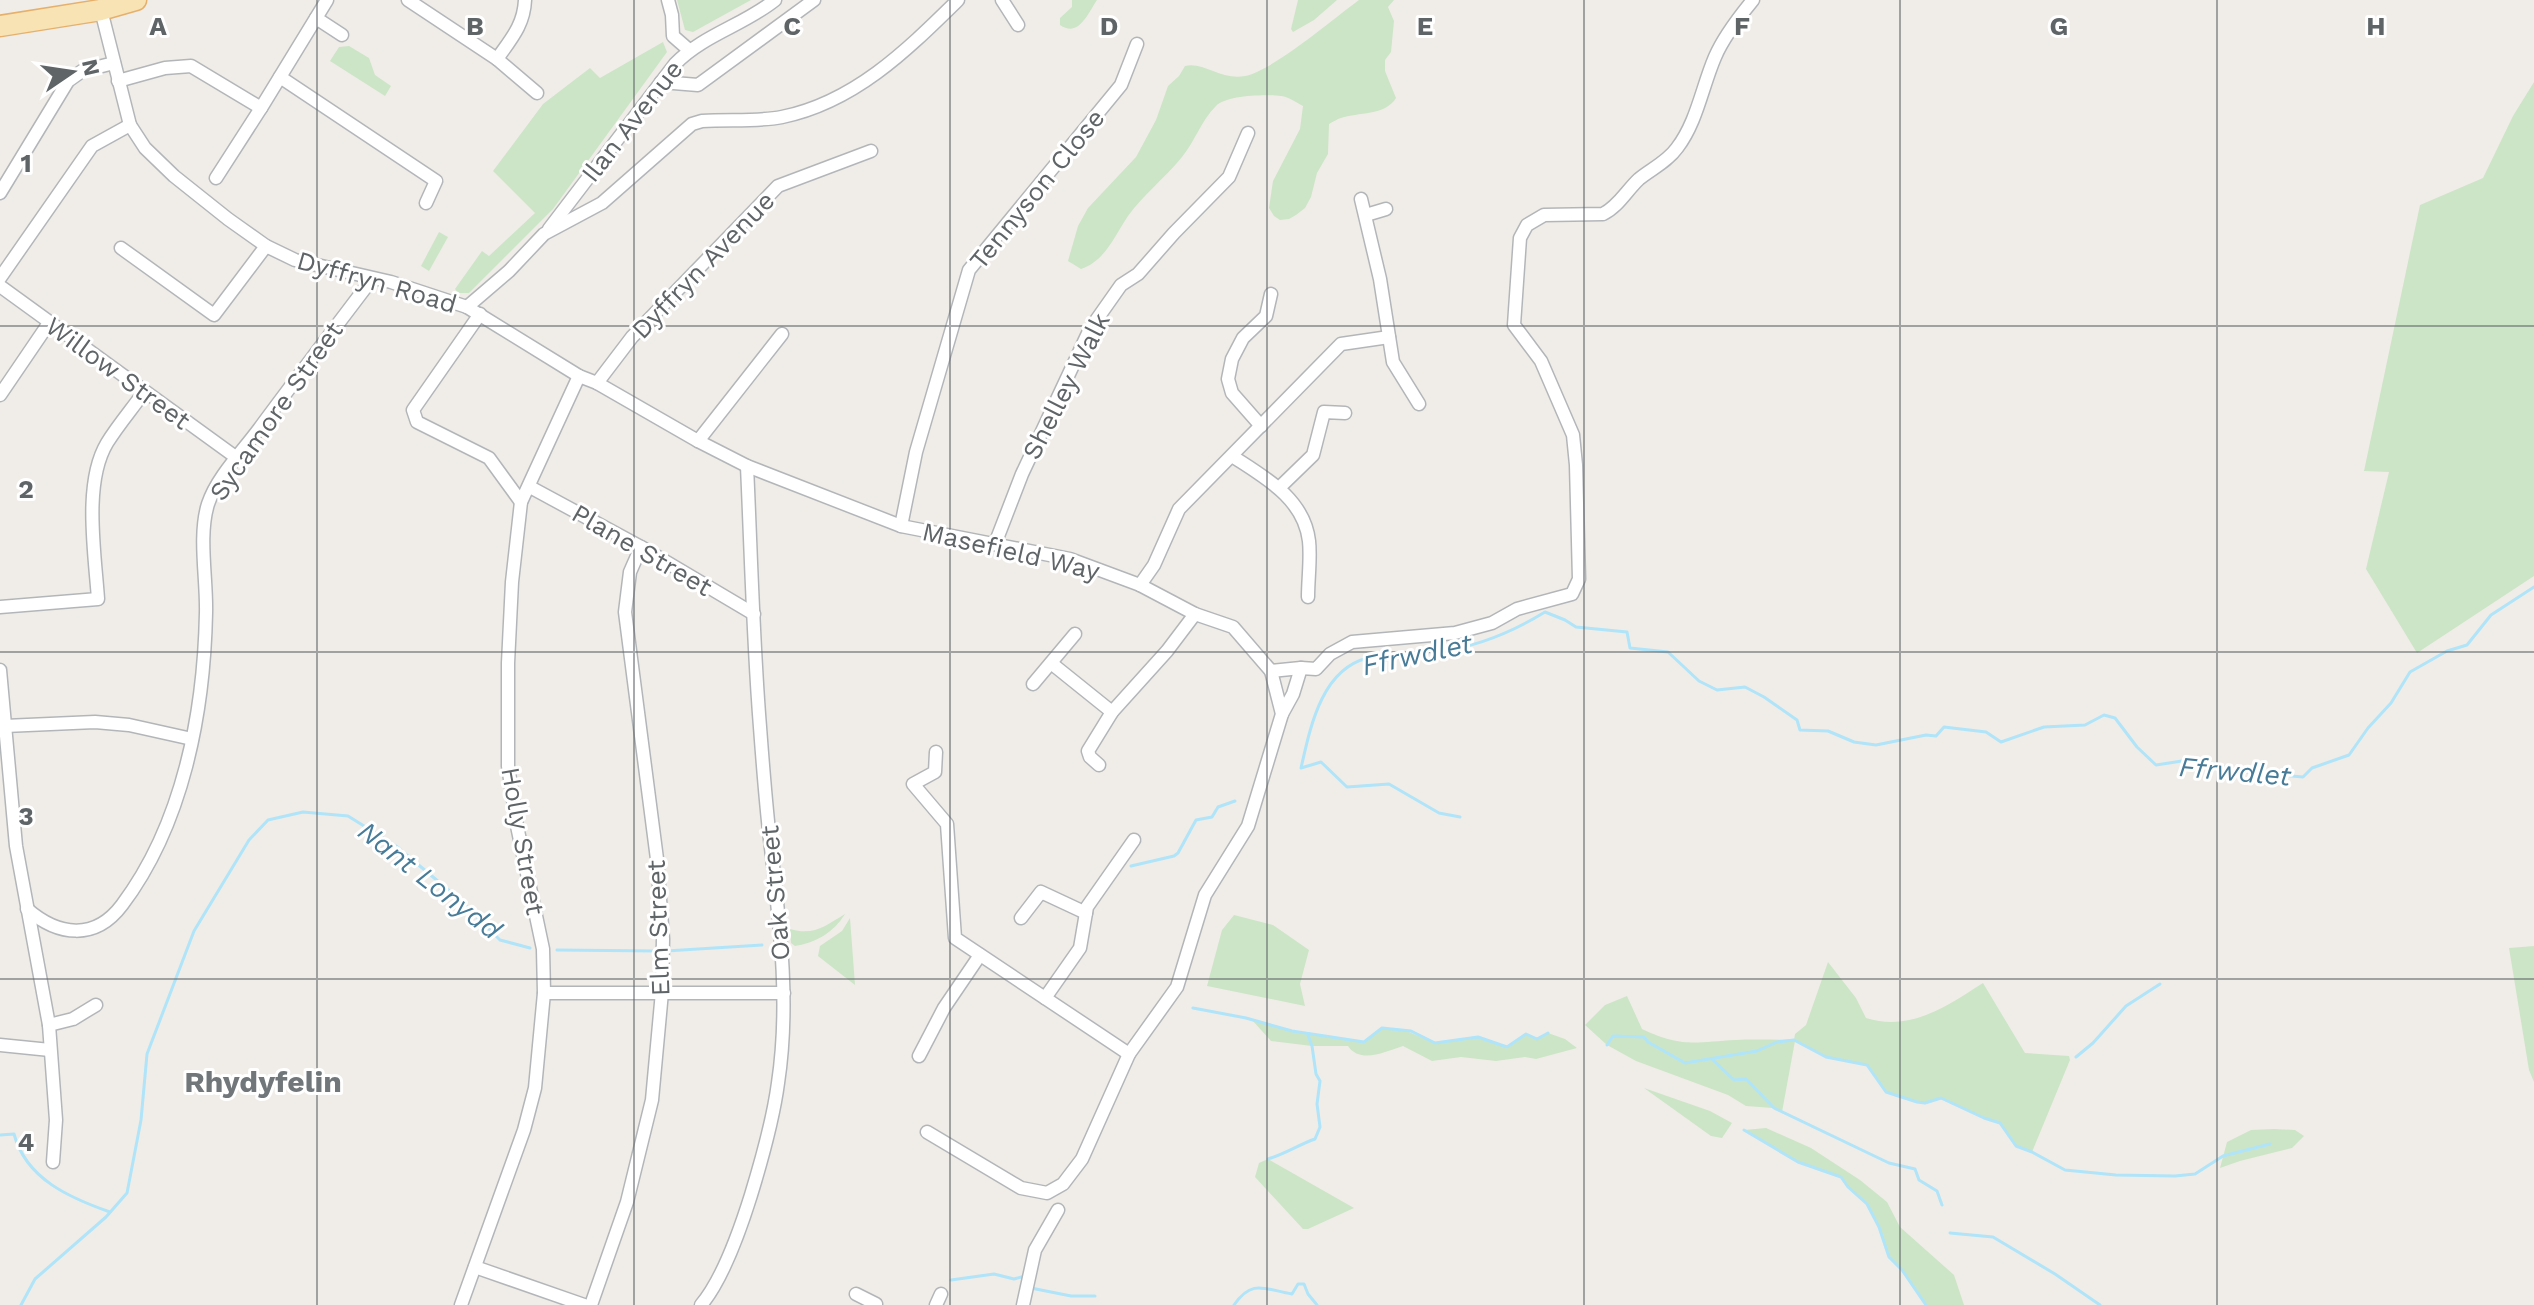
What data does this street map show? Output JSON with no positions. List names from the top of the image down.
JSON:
{
  "streets": {
    "street": [
      "Ilan Avenue",
      "Tennyson Close",
      "Dyffryn Avenue",
      "Dyffryn Road",
      "Willow Street",
      "Shelley Walk",
      "Sycamore Street",
      "Plane Street",
      "Masefield Way",
      "Holly Street",
      "Oak Street",
      "Elm Street"
    ]
  },
  "crossings": [
    ["Tennyson Close", "Masefield Way"],
    ["Dyffryn Avenue", "Dyffryn Road"],
    ["Dyffryn Road", "Sycamore Street"],
    ["Dyffryn Road", "Masefield Way"],
    ["Dyffryn Road", "Holly Street"],
    ["Dyffryn Road", "Oak Street"],
    ["Willow Street", "Sycamore Street"],
    ["Shelley Walk", "Masefield Way"],
    ["Plane Street", "Holly Street"],
    ["Plane Street", "Oak Street"],
    ["Plane Street", "Elm Street"]
  ],
  "districts": ["Rhydyfelin"],
  "water": ["Ffrwdlet", "Nant Lonydd"],
  "north": "right",
  "grid": {
    "columns": [
      "A",
      "B",
      "C",
      "D",
      "E",
      "F",
      "G",
      "H"
    ],
    "rows": [
      "1",
      "2",
      "3",
      "4"
    ]
  }
}
